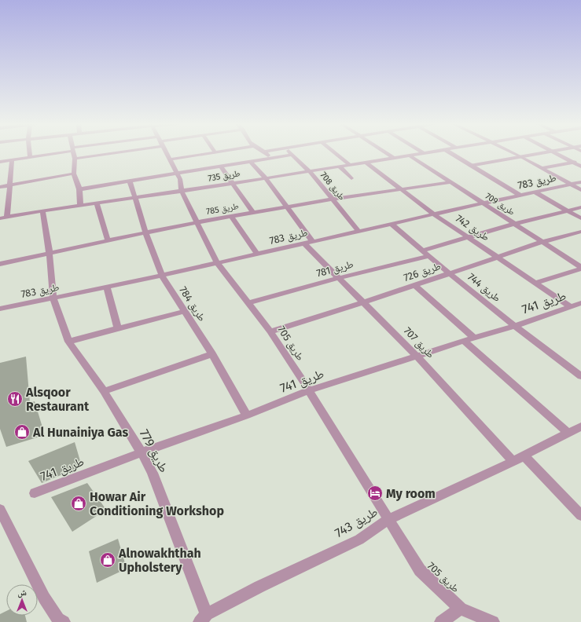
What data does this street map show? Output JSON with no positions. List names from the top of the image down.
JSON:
{
  "streets": {
    "street": [
      "طريق 735",
      "طريق 783",
      "طريق 708",
      "طريق 709",
      "طريق 785",
      "طريق 742",
      "طريق 781",
      "طريق 726",
      "طريق 744",
      "طريق 741",
      "طريق 784",
      "طريق 707",
      "طريق 705",
      "طريق 779",
      "طريق 743"
    ]
  },
  "crossings": [
    ["طريق 735", "طريق 708"],
    ["طريق 735", "طريق 709"],
    ["طريق 735", "طريق 742"],
    ["طريق 735", "طريق 784"],
    ["طريق 735", "طريق 707"],
    ["طريق 735", "طريق 705"],
    ["طريق 735", "طريق 779"],
    ["طريق 783", "طريق 708"],
    ["طريق 783", "طريق 709"],
    ["طريق 783", "طريق 742"],
    ["طريق 783", "طريق 744"],
    ["طريق 783", "طريق 784"],
    ["طريق 783", "طريق 707"],
    ["طريق 783", "طريق 705"],
    ["طريق 783", "طريق 779"],
    ["طريق 708", "طريق 785"],
    ["طريق 709", "طريق 785"],
    ["طريق 709", "طريق 781"],
    ["طريق 709", "طريق 726"],
    ["طريق 785", "طريق 742"],
    ["طريق 785", "طريق 784"],
    ["طريق 785", "طريق 707"],
    ["طريق 785", "طريق 705"],
    ["طريق 785", "طريق 779"],
    ["طريق 742", "طريق 781"],
    ["طريق 742", "طريق 726"],
    ["طريق 742", "طريق 741"],
    ["طريق 781", "طريق 744"],
    ["طريق 781", "طريق 707"],
    ["طريق 781", "طريق 705"],
    ["طريق 726", "طريق 744"],
    ["طريق 726", "طريق 707"],
    ["طريق 726", "طريق 705"],
    ["طريق 744", "طريق 741"],
    ["طريق 741", "طريق 784"],
    ["طريق 741", "طريق 707"],
    ["طريق 741", "طريق 705"],
    ["طريق 741", "طريق 779"],
    ["طريق 707", "طريق 743"],
    ["طريق 705", "طريق 743"],
    ["طريق 779", "طريق 743"]
  ],
  "places": {
    "restaurant": ["Alsqoor Restaurant"],
    "shop": ["Al Hunainiya Gas", "Howar Air Conditioning Workshop", "Alnowakhthah Upholstery"],
    "hotel": ["My room"]
  },
  "north": "top"
}
